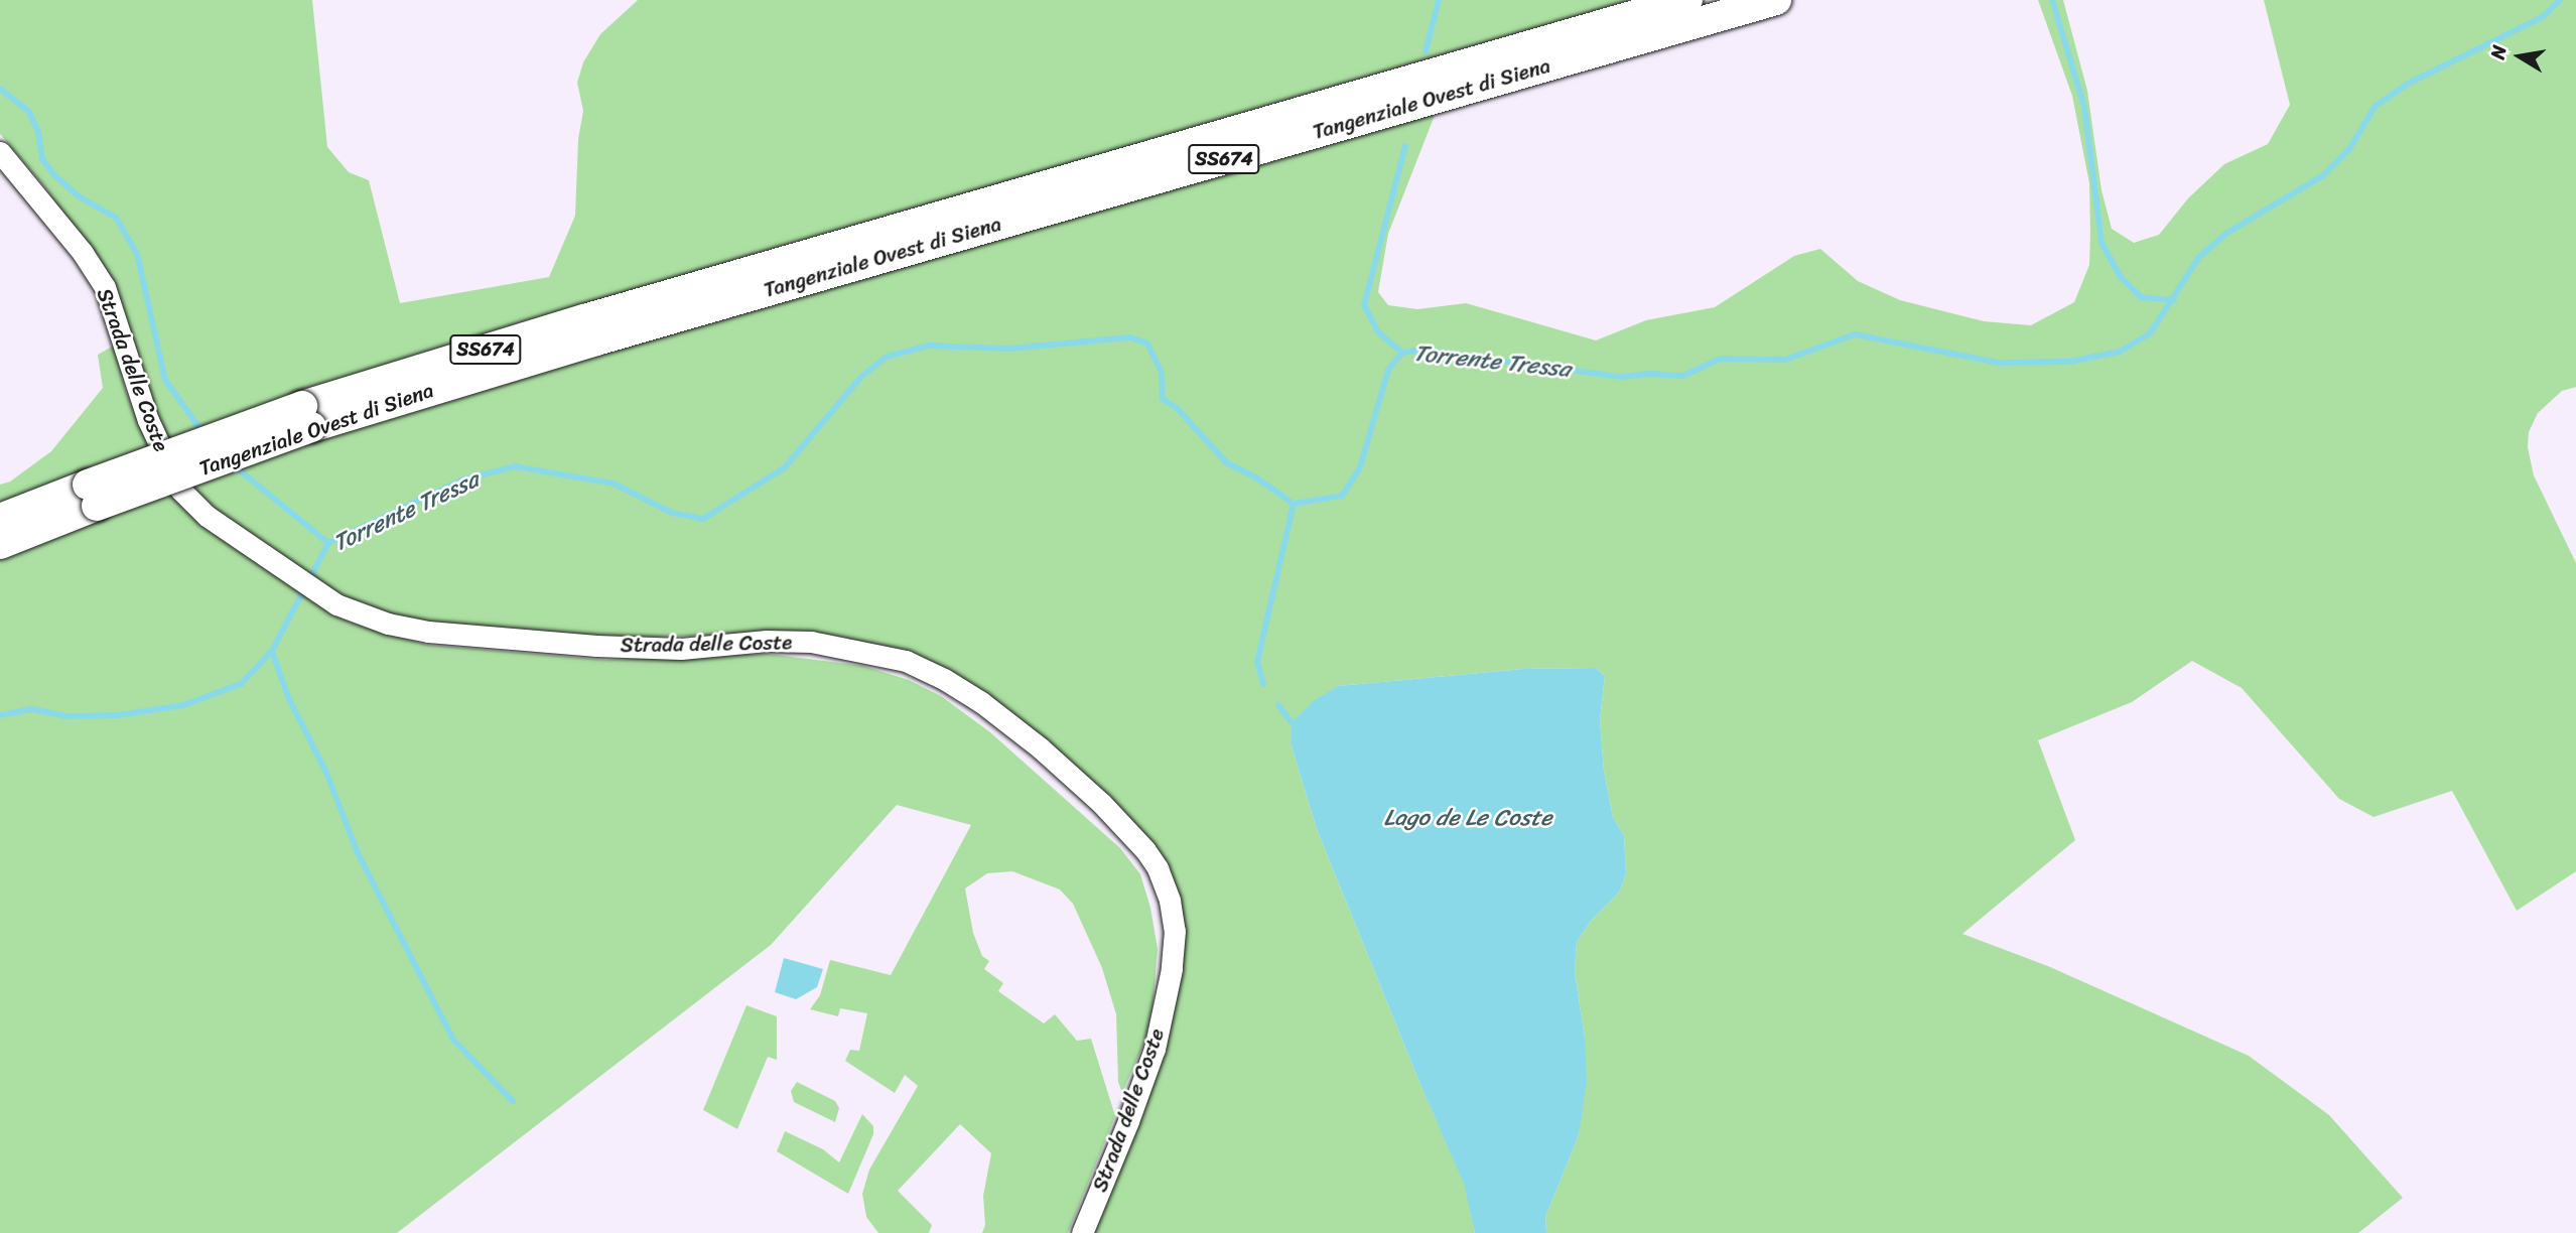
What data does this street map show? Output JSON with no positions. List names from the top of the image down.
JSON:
{
  "streets": {
    "highway": ["Tangenziale Ovest di Siena", "SS674"],
    "street": ["Strada delle Coste"]
  },
  "water": ["Torrente Tressa", "Lago de Le Coste"],
  "north": "left"
}
